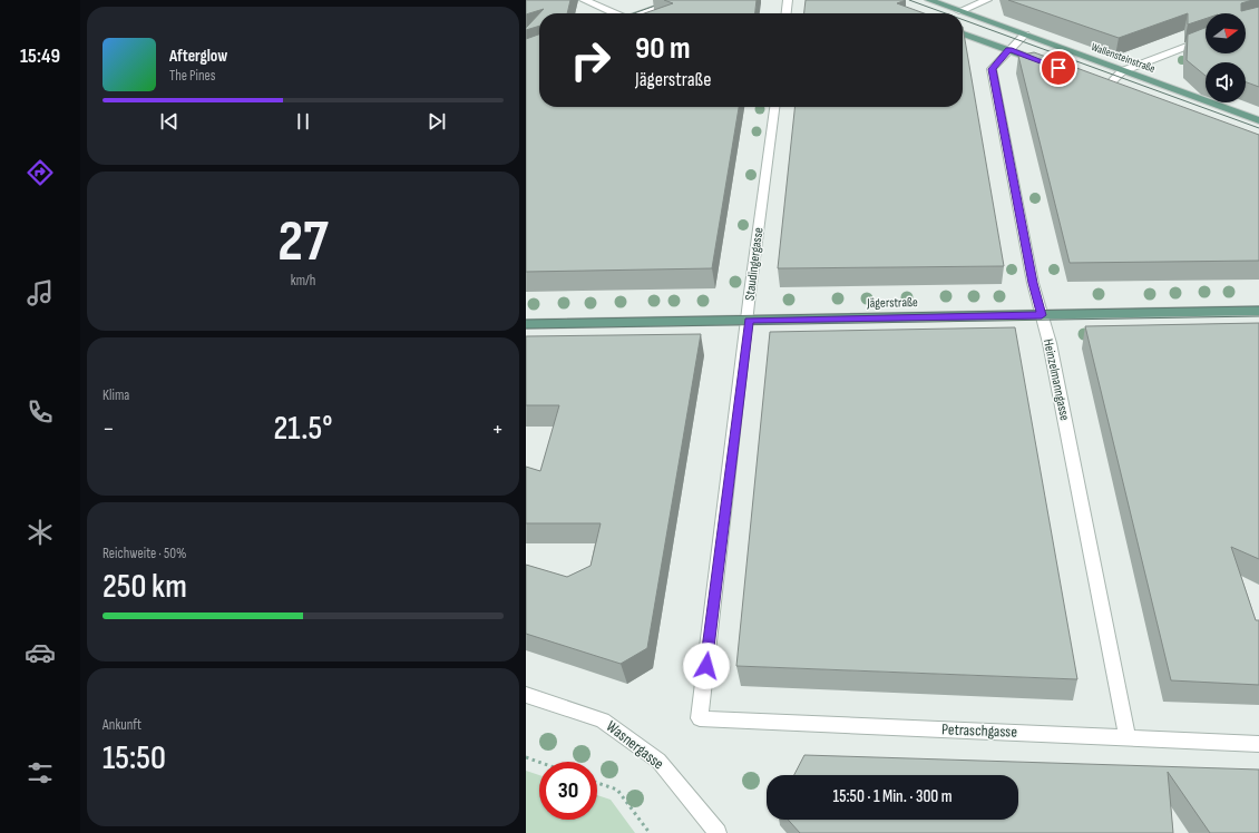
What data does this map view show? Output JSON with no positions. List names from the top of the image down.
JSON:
{
  "streets": {
    "main road": ["Wallensteinstraße", "Jägerstraße"],
    "street": [
      "Staudingergasse",
      "Heinzelmanngasse",
      "Petraschgasse",
      "Wasnergasse"
    ]
  },
  "crossings": [
    ["Wallensteinstraße", "Heinzelmanngasse"],
    ["Staudingergasse", "Jägerstraße"],
    ["Staudingergasse", "Petraschgasse"],
    ["Jägerstraße", "Heinzelmanngasse"],
    ["Heinzelmanngasse", "Petraschgasse"]
  ],
  "north": "right",
  "page": {
    "tabs": "15:49",
    "turn": ["90 m", "Jägerstraße"],
    "song": ["Afterglow", "The Pines"],
    "tile": [
      ["27", "km/h"],
      "Klima",
      ["Reichweite · 50%", "250 km"],
      ["Ankunft", "15:50"]
    ],
    "heat": ["−", "21.5°", "+"],
    "limit": "30",
    "trip": "15:50 · 1 Min. · 300 m"
  }
}
